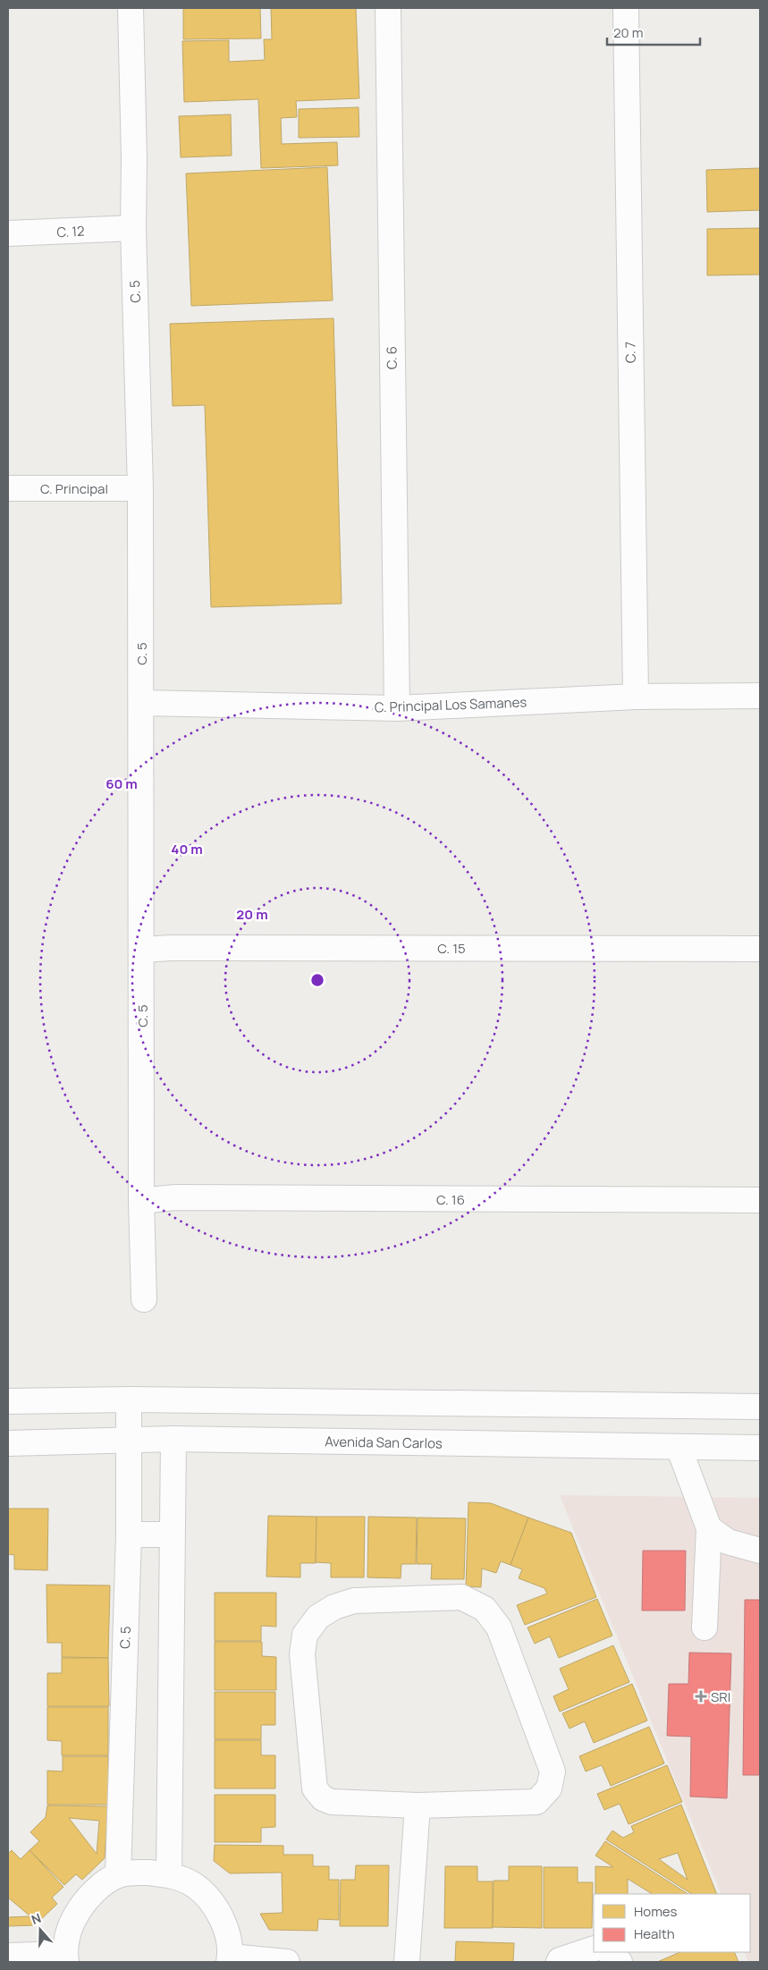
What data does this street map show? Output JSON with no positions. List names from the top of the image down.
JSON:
{
  "streets": {
    "street": [
      "C. 12",
      "C. 5",
      "C. 7",
      "C. 6",
      "C. Principal",
      "C. Principal Los Samanes",
      "C. 15",
      "C. 16",
      "Avenida San Carlos"
    ]
  },
  "crossings": [
    ["C. 12", "C. 5"],
    ["C. 5", "C. Principal"],
    ["C. 5", "C. Principal Los Samanes"],
    ["C. 5", "C. 15"],
    ["C. 5", "C. 16"],
    ["C. 5", "Avenida San Carlos"],
    ["C. 7", "C. Principal Los Samanes"],
    ["C. 6", "C. Principal Los Samanes"]
  ],
  "places": {
    "health": ["SRI"]
  },
  "legend": ["Homes", "Health"],
  "scale_bar": "20 m",
  "north": "top",
  "rings": ["60 m", "40 m", "20 m"]
}
